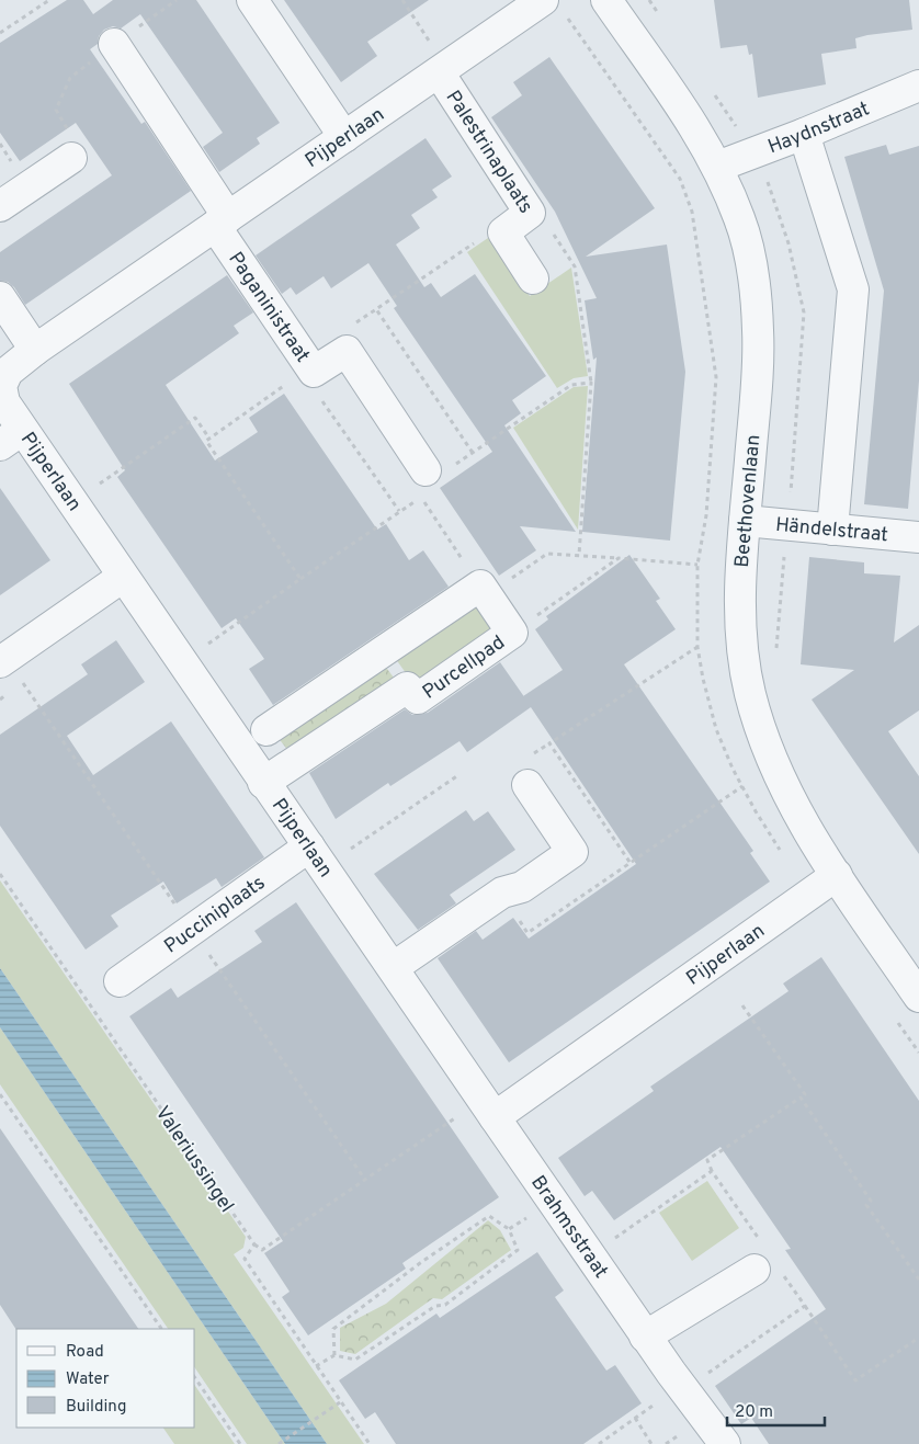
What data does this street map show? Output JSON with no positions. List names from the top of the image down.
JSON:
{
  "streets": {
    "street": [
      "Haydnstraat",
      "Pijperlaan",
      "Palestrinaplaats",
      "Paganinistraat",
      "Beethovenlaan",
      "Händelstraat",
      "Purcellpad",
      "Pucciniplaats",
      "Brahmsstraat"
    ],
    "path": ["Valeriussingel"]
  },
  "crossings": [
    ["Haydnstraat", "Beethovenlaan"],
    ["Pijperlaan", "Palestrinaplaats"],
    ["Pijperlaan", "Paganinistraat"],
    ["Pijperlaan", "Beethovenlaan"],
    ["Pijperlaan", "Purcellpad"],
    ["Pijperlaan", "Pucciniplaats"],
    ["Pijperlaan", "Brahmsstraat"],
    ["Beethovenlaan", "Händelstraat"]
  ],
  "legend": ["Road", "Water", "Building"],
  "scale_bar": "20 m"
}
